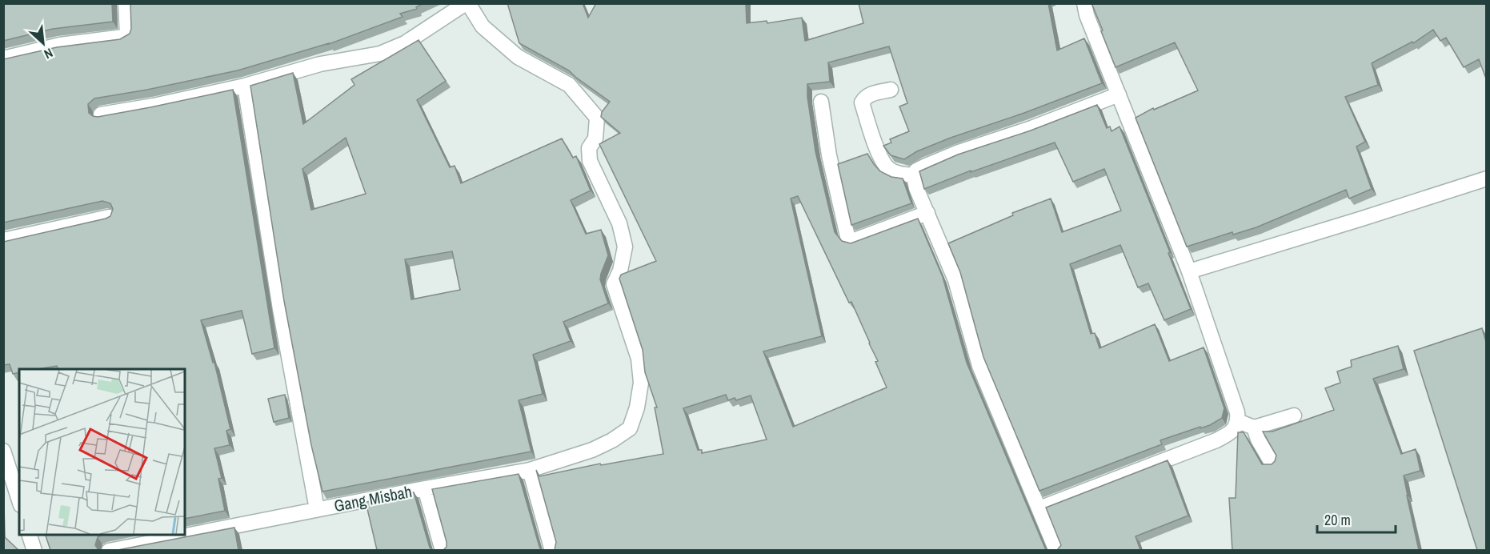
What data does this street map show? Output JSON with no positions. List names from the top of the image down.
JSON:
{
  "streets": {
    "street": ["Gang Misbah"]
  },
  "scale_bar": "20 m",
  "north": "bottom right"
}
